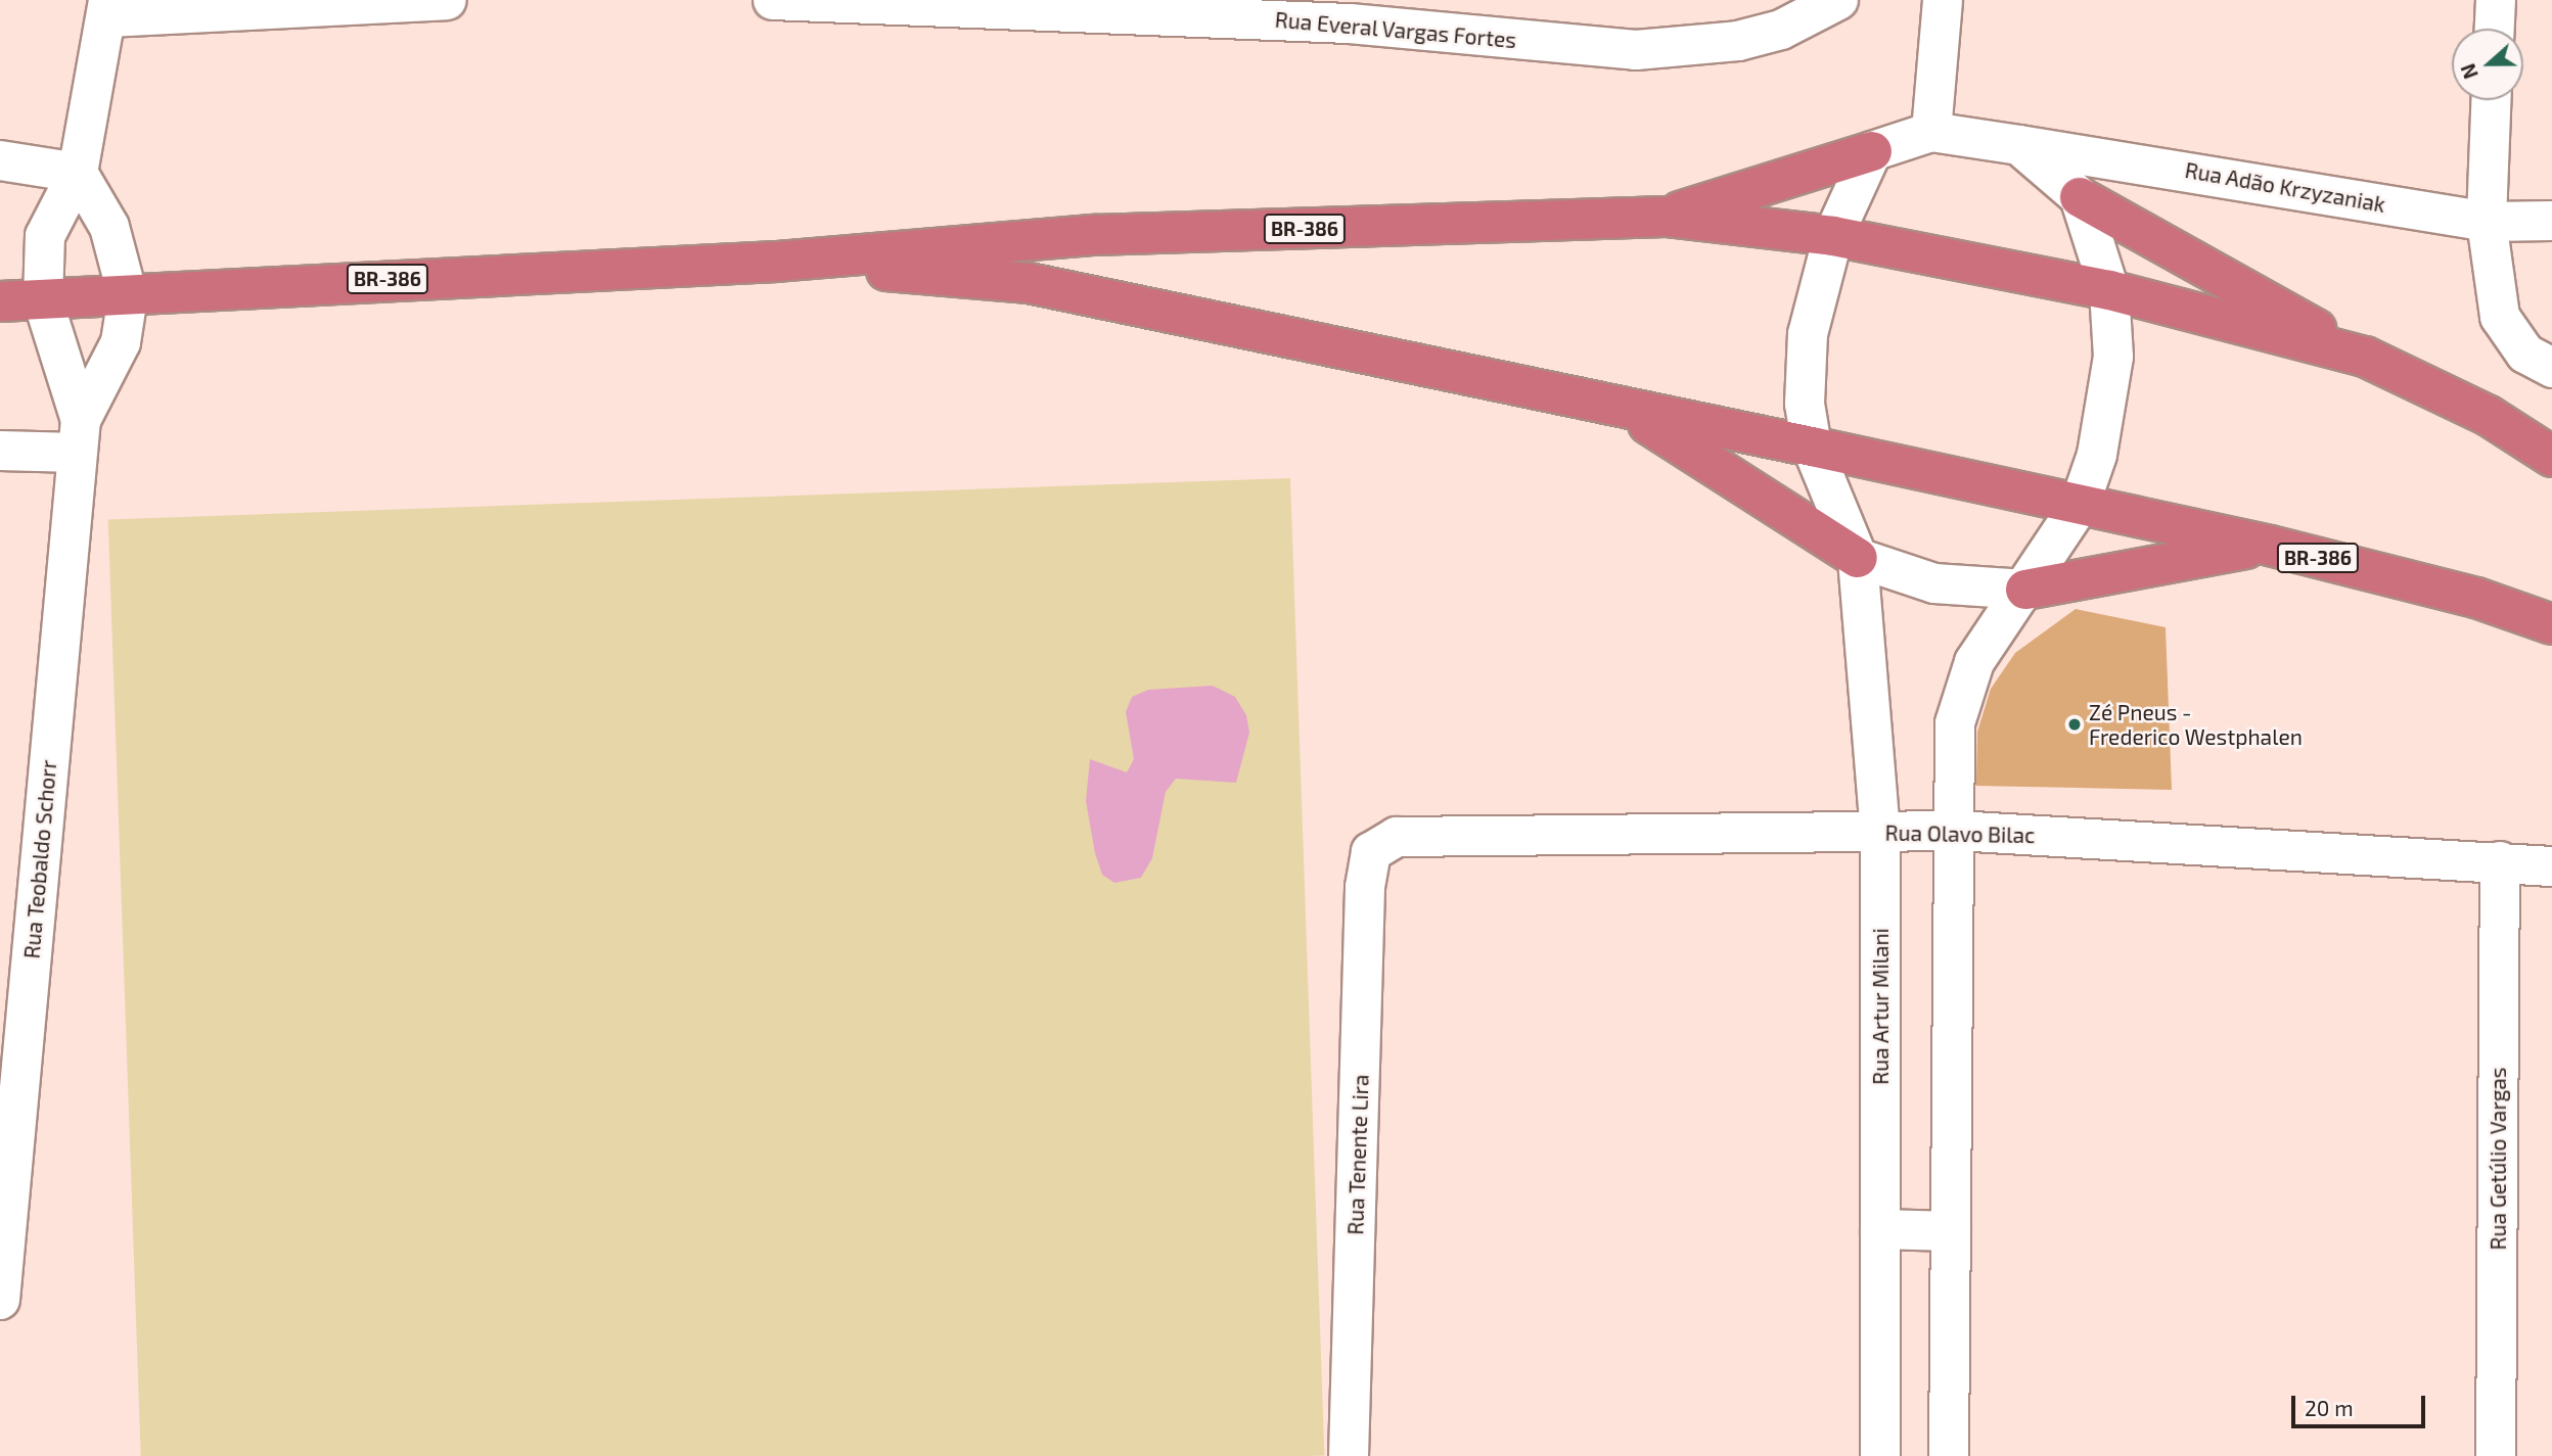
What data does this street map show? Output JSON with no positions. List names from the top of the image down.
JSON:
{
  "streets": {
    "highway": ["BR-386"],
    "street": [
      "Rua Everal Vargas Fortes",
      "Rua Adão Krzyzaniak",
      "Rua Olavo Bilac",
      "Rua Teobaldo Schorr",
      "Rua Artur Milani",
      "Rua Tenente Lira",
      "Rua Getúlio Vargas"
    ]
  },
  "crossings": [
    ["BR-386", "Rua Teobaldo Schorr"],
    ["BR-386", "Rua Artur Milani"],
    ["Rua Olavo Bilac", "Rua Artur Milani"],
    ["Rua Olavo Bilac", "Rua Tenente Lira"],
    ["Rua Olavo Bilac", "Rua Getúlio Vargas"]
  ],
  "places": ["Zé Pneus - Frederico Westphalen"],
  "scale_bar": "20 m",
  "north": "left"
}
